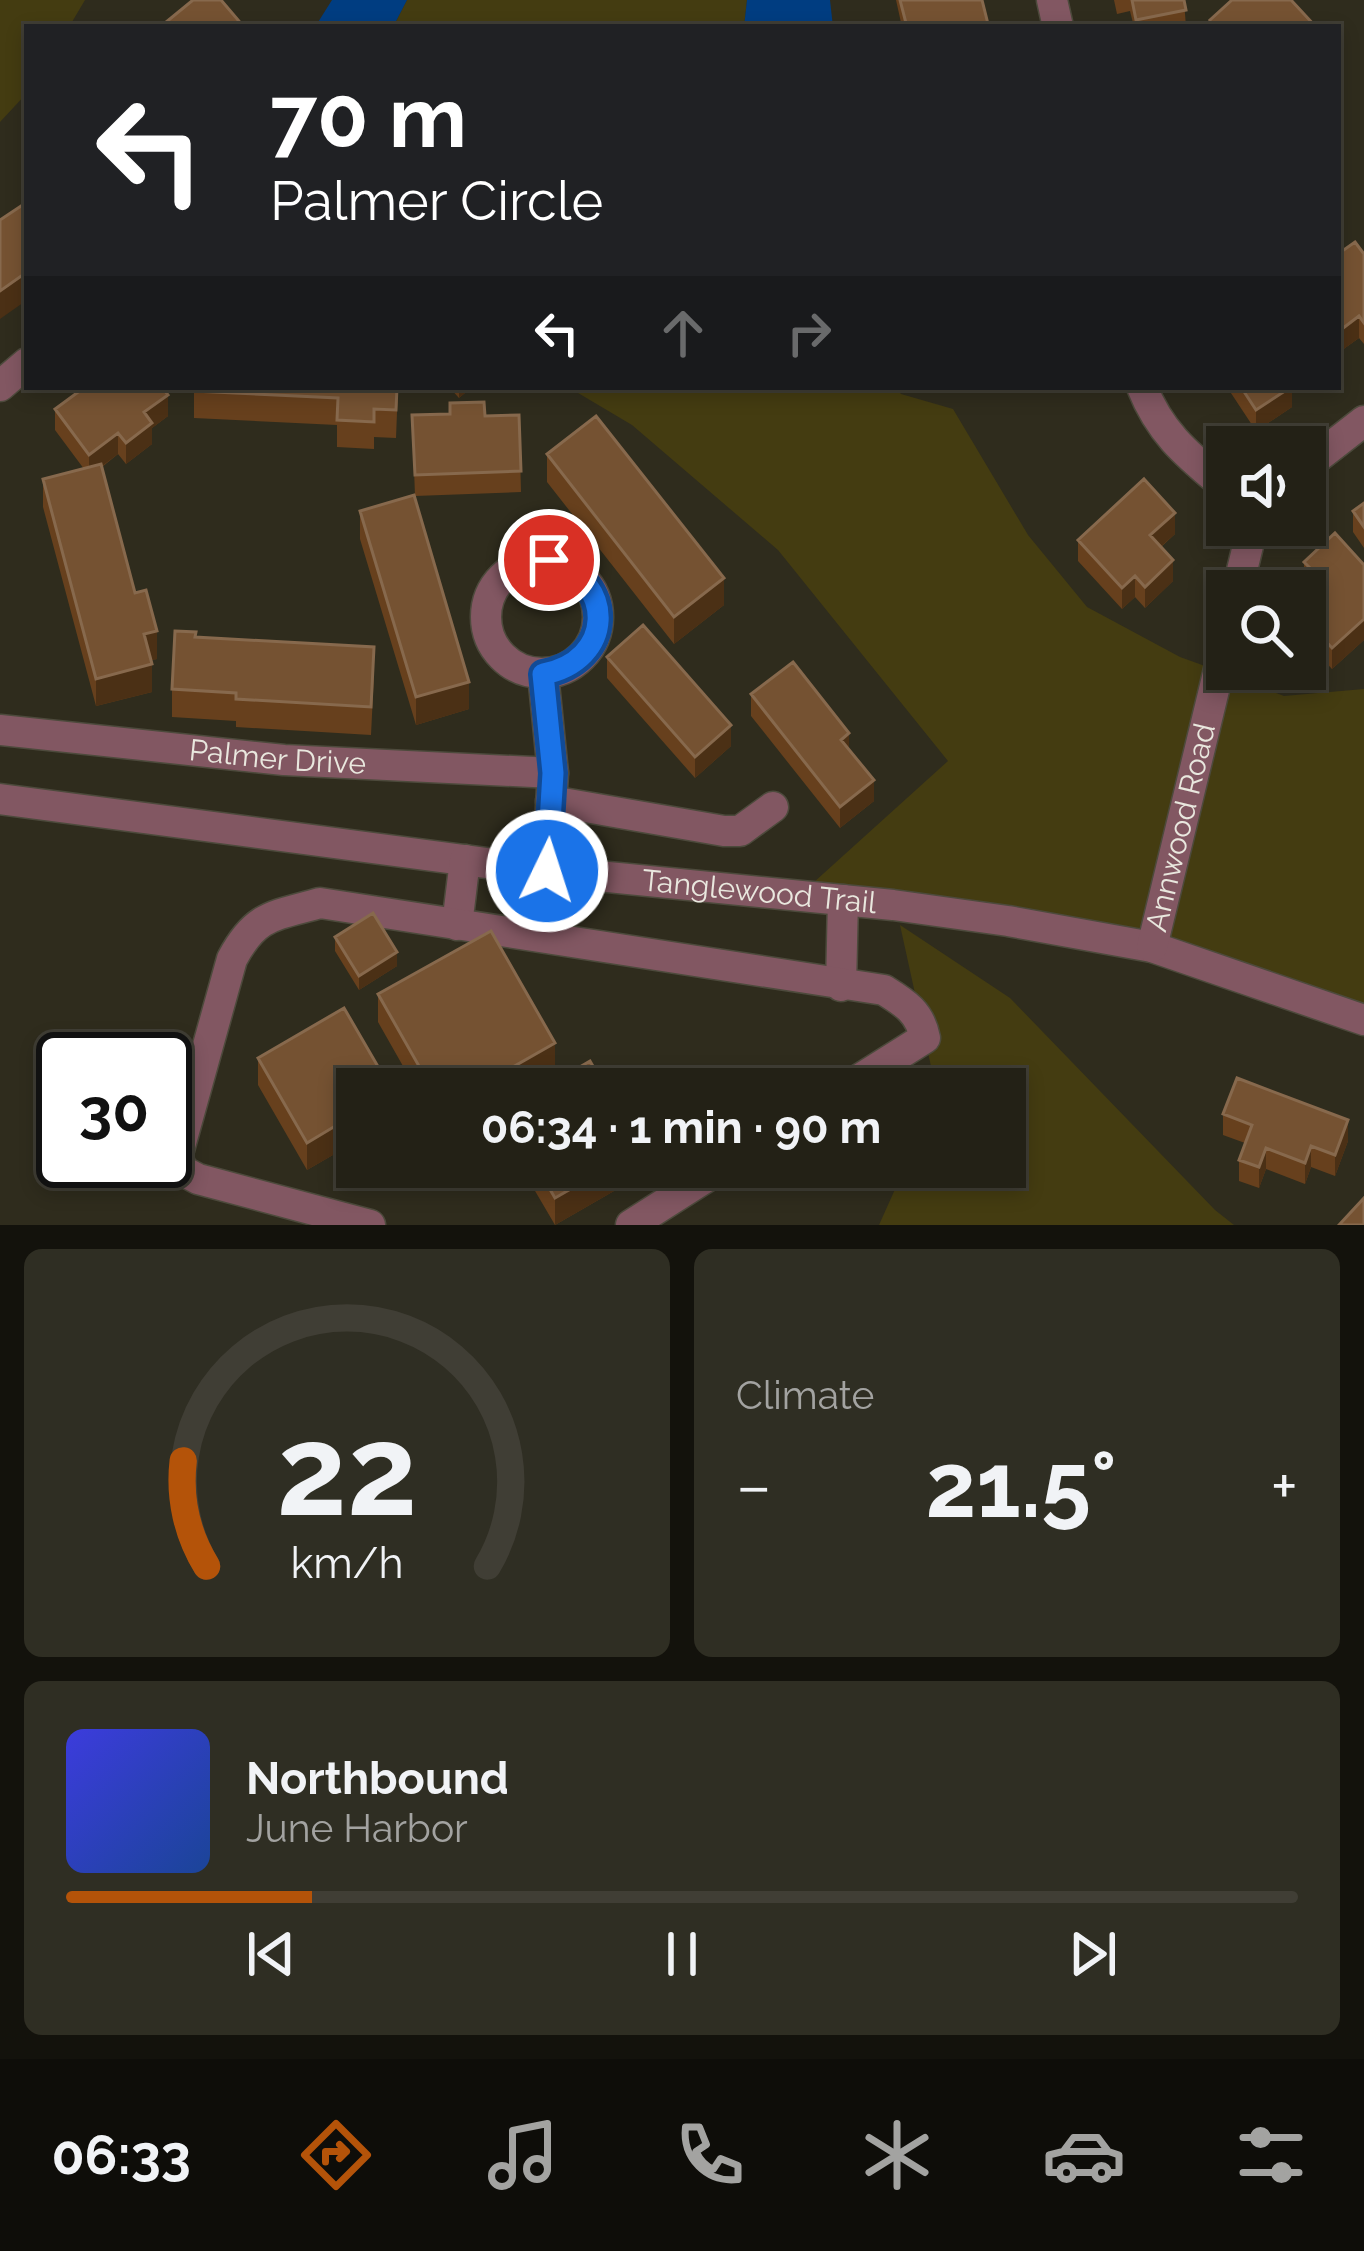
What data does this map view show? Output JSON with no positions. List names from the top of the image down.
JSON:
{
  "streets": {
    "street": ["Palmer Drive", "Annwood Road", "Tanglewood Trail"]
  },
  "crossings": [
    ["Annwood Road", "Tanglewood Trail"]
  ],
  "page": {
    "turn": ["70 m", "Palmer Circle"],
    "limit": "30",
    "trip": "06:34 · 1 min · 90 m",
    "tile": "Climate",
    "heat": ["−", "21.5°", "+"],
    "song": ["Northbound", "June Harbor"],
    "tabs": "06:33",
    "gauge": ["22", "km/h"]
  }
}
